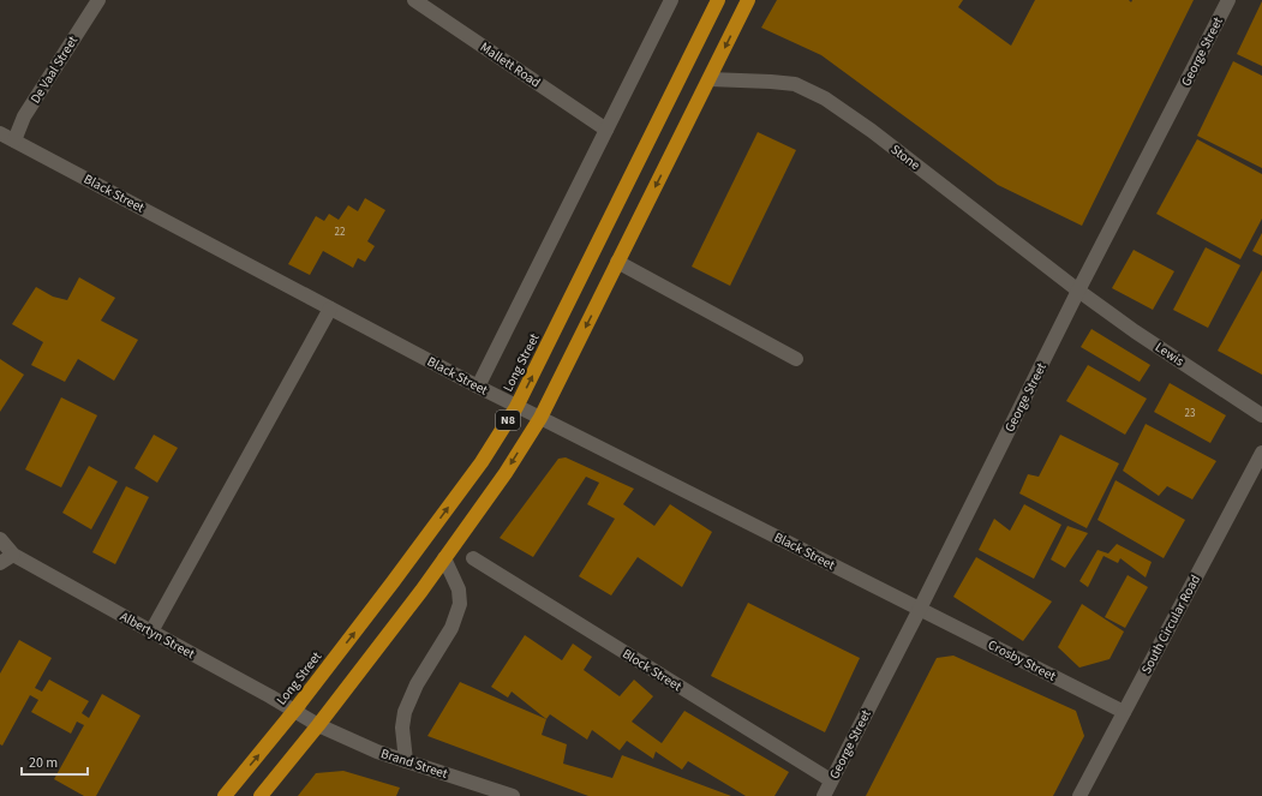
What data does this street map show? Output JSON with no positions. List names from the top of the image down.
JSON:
{
  "streets": {
    "highway": ["Long Street", "N8"],
    "street": [
      "George Street",
      "Mallett Road",
      "De Vaal Street",
      "Stone",
      "Black Street",
      "Lewis",
      "South Circular Road",
      "Albertyn Street",
      "Crosby Street",
      "Block Street",
      "Brand Street"
    ]
  },
  "crossings": [
    ["George Street", "Stone"],
    ["George Street", "Black Street"],
    ["George Street", "Lewis"],
    ["George Street", "Crosby Street"],
    ["George Street", "Block Street"],
    ["De Vaal Street", "Black Street"],
    ["Stone", "Lewis"],
    ["Stone", "N8"],
    ["Black Street", "Long Street"],
    ["Black Street", "N8"],
    ["Black Street", "Crosby Street"],
    ["Long Street", "Albertyn Street"],
    ["N8", "Albertyn Street"],
    ["N8", "Brand Street"],
    ["South Circular Road", "Crosby Street"],
    ["Albertyn Street", "Brand Street"]
  ],
  "house_numbers": ["22", "23"],
  "scale_bar": "20 m"
}
